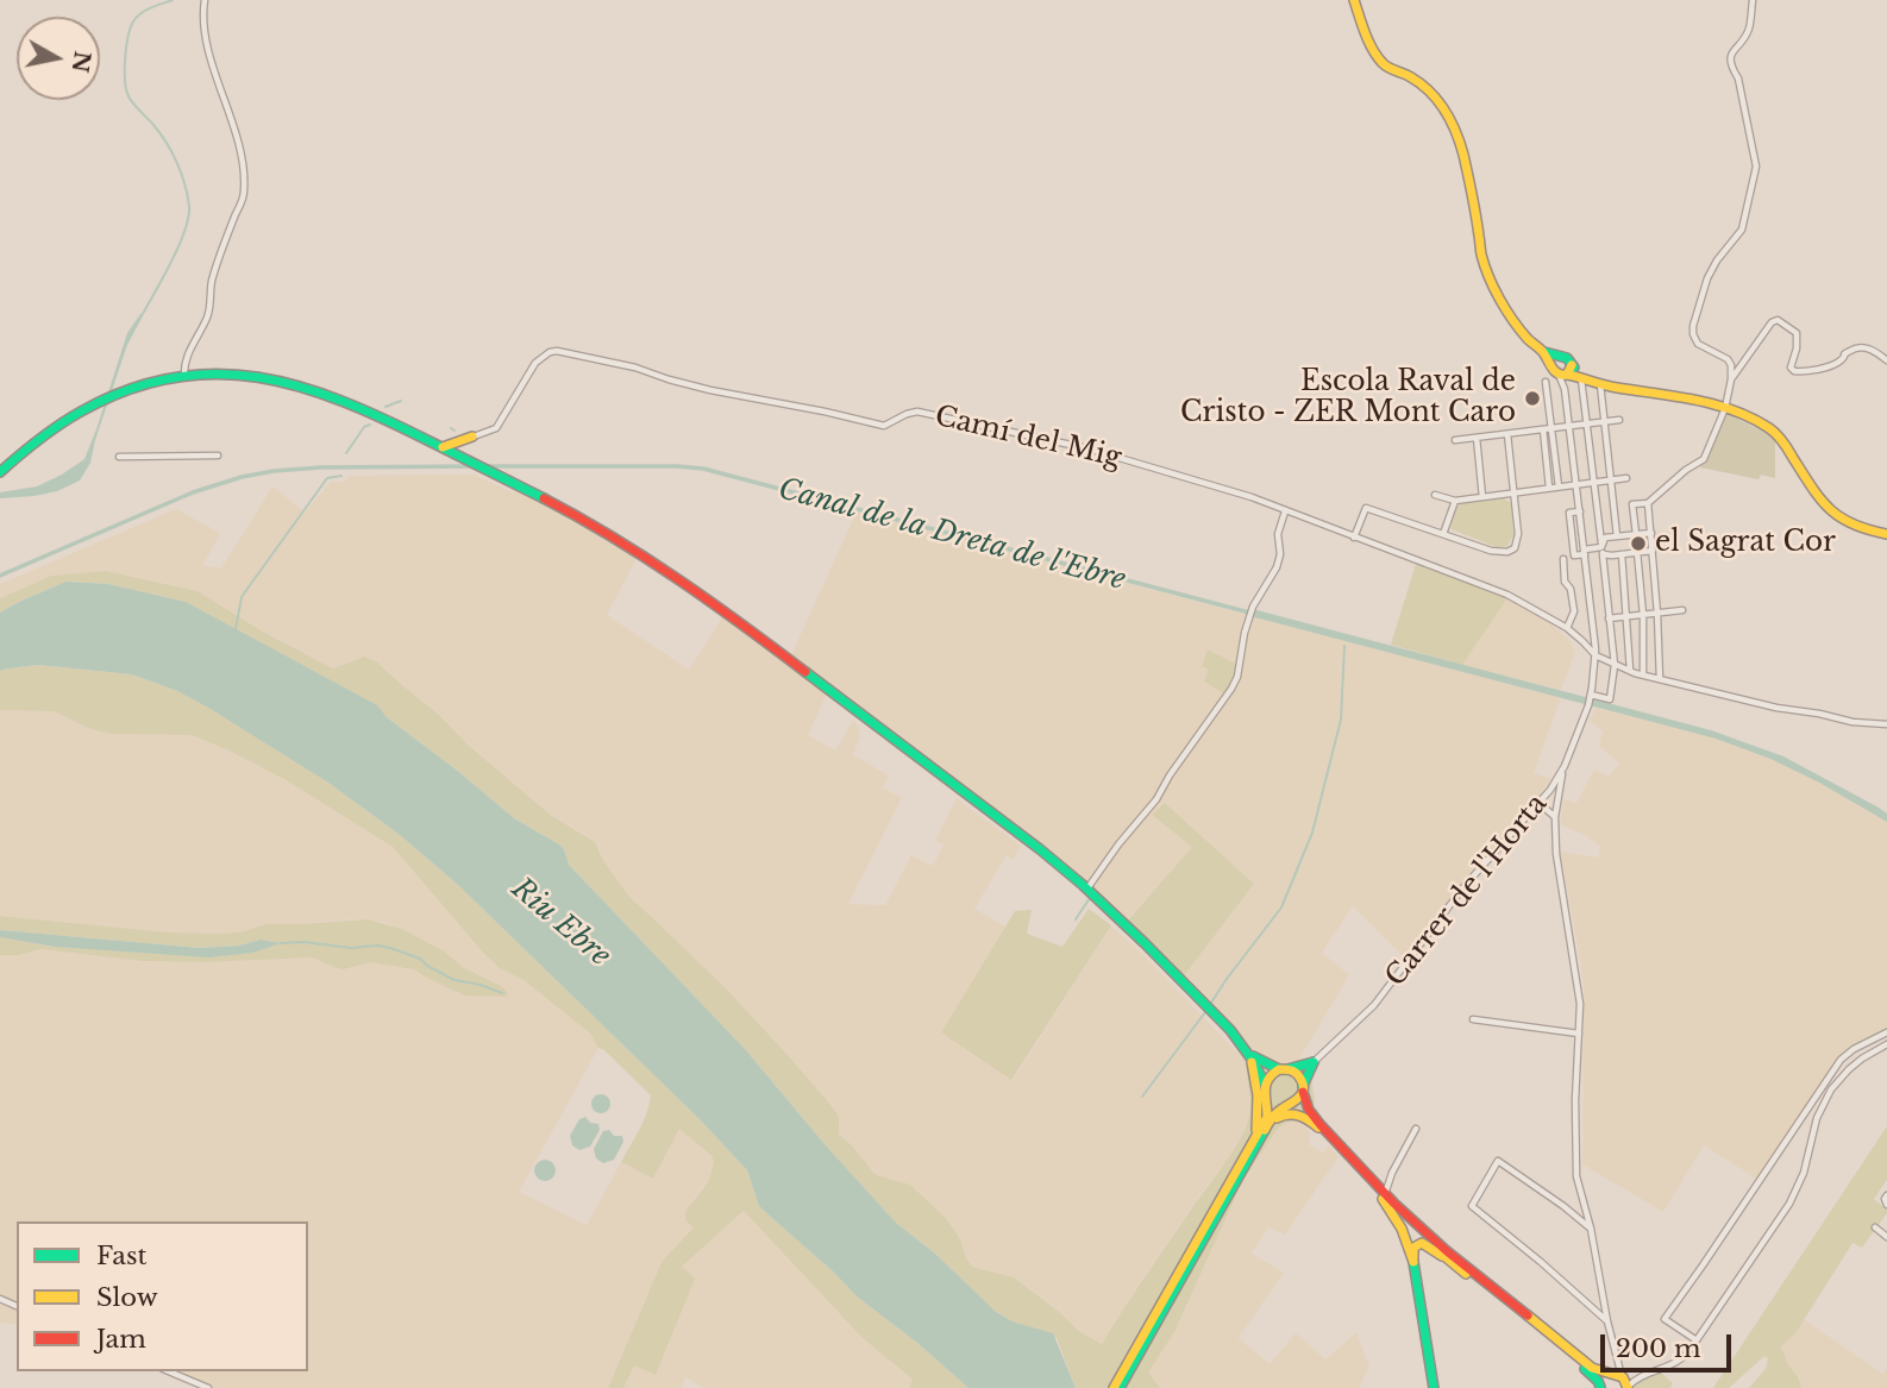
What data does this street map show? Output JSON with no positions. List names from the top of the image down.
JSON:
{
  "streets": {
    "street": ["Camí del Mig", "Carrer de l'Horta"]
  },
  "crossings": [
    ["Camí del Mig", "Carrer de l'Horta"]
  ],
  "water": ["Canal de la Dreta de l'Ebre", "Riu Ebre"],
  "places": ["Escola Raval de Cristo - ZER Mont Caro", "el Sagrat Cor"],
  "legend": ["Fast", "Slow", "Jam"],
  "scale_bar": "200 m",
  "north": "right"
}
